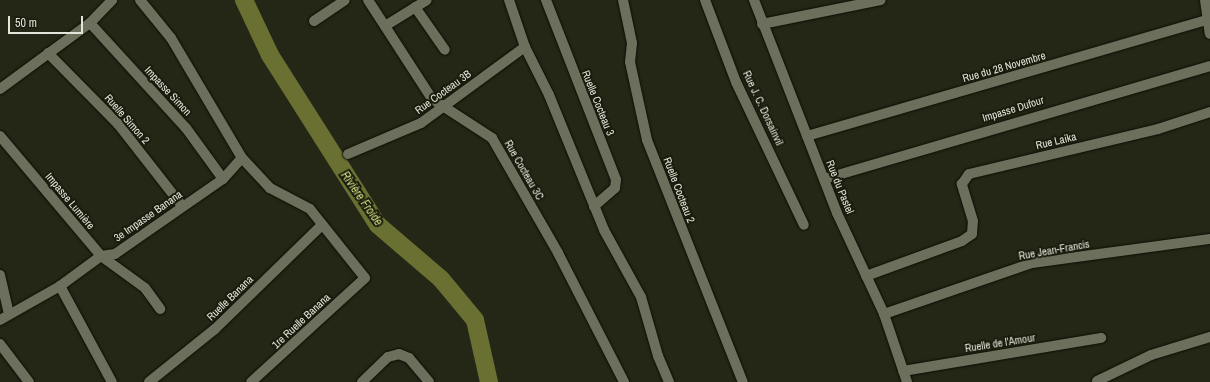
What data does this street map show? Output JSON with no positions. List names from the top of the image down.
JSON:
{
  "streets": {
    "street": [
      "Rue du 28 Novembre",
      "Impasse Simon",
      "Rue Cocteau 3B",
      "Ruelle Cocteau 3",
      "Rue J. C. Dorsainvil",
      "Impasse Dufour",
      "Ruelle Simon 2",
      "Rue Laika",
      "Rue Cocteau 3C",
      "Rue du Pastel",
      "Ruelle Cocteau 2",
      "Impasse Lumière",
      "3e Impasse Banana",
      "Rue Jean-Francis",
      "Ruelle Banana",
      "1re Ruelle Banana",
      "Ruelle de l'Amour"
    ]
  },
  "crossings": [
    ["Rue du 28 Novembre", "Rue du Pastel"],
    ["Impasse Simon", "3e Impasse Banana"],
    ["Rue Cocteau 3B", "Rue Cocteau 3C"],
    ["Impasse Dufour", "Rue du Pastel"],
    ["Ruelle Simon 2", "3e Impasse Banana"],
    ["Rue Laika", "Rue du Pastel"],
    ["Rue du Pastel", "Rue Jean-Francis"],
    ["Rue du Pastel", "Ruelle de l'Amour"],
    ["Impasse Lumière", "3e Impasse Banana"],
    ["Ruelle Banana", "1re Ruelle Banana"]
  ],
  "water": ["Rivière Froide"],
  "scale_bar": "50 m"
}
